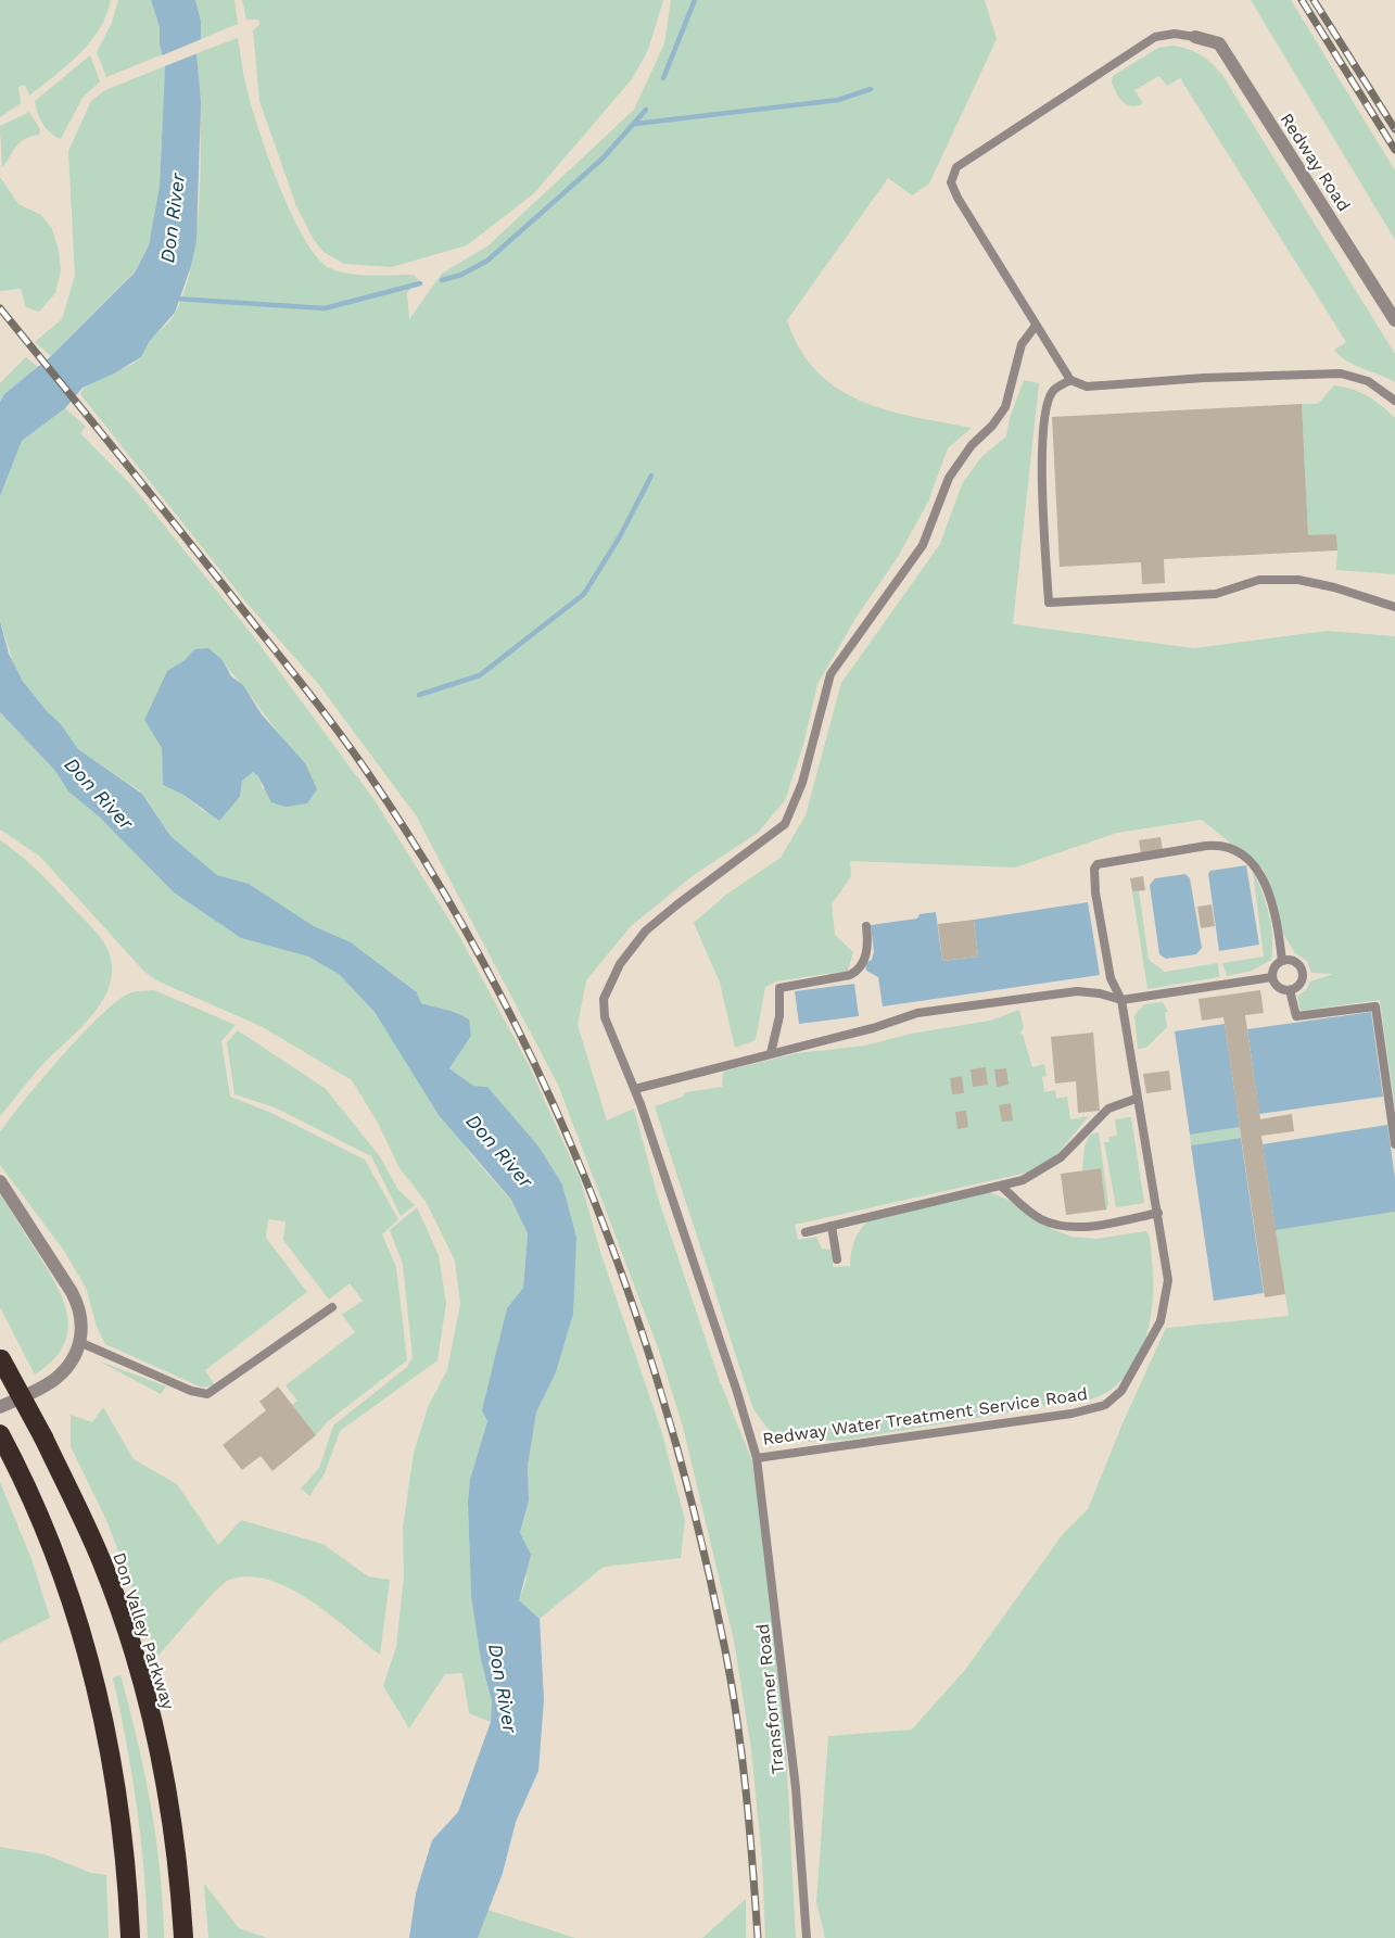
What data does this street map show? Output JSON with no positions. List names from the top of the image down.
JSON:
{
  "streets": {
    "highway": ["Don Valley Parkway"],
    "street": ["Redway Road"],
    "lane": ["Redway Water Treatment Service Road", "Transformer Road"]
  },
  "crossings": [
    ["Redway Water Treatment Service Road", "Transformer Road"]
  ],
  "water": ["Don River"]
}
